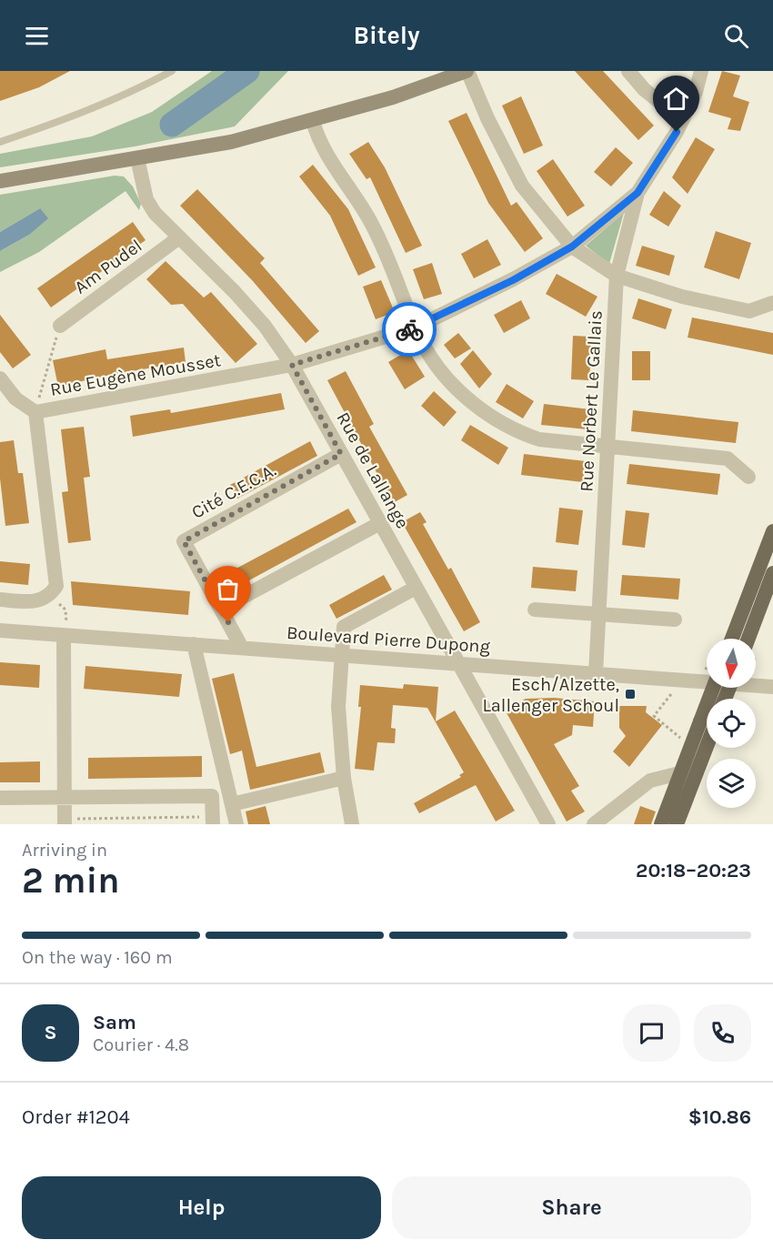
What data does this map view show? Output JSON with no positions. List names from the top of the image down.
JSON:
{
  "streets": {
    "street": [
      "Am Pudel",
      "Rue Eugène Mousset",
      "Rue Norbert Le Gallais",
      "Rue de Lallange",
      "Cité C.E.C.A.",
      "Boulevard Pierre Dupong"
    ]
  },
  "crossings": [
    ["Am Pudel", "Rue de Lallange"],
    ["Rue Eugène Mousset", "Rue Norbert Le Gallais"],
    ["Rue Eugène Mousset", "Rue de Lallange"],
    ["Rue Norbert Le Gallais", "Boulevard Pierre Dupong"],
    ["Rue de Lallange", "Cité C.E.C.A."],
    ["Rue de Lallange", "Boulevard Pierre Dupong"],
    ["Cité C.E.C.A.", "Boulevard Pierre Dupong"]
  ],
  "places": {
    "transit": ["Esch/Alzette, Lallenger Schoul"]
  },
  "north": "bottom",
  "page": {
    "header": "Bitely",
    "heading": ["2 min", "Arriving in", "20:18–20:23"],
    "panel": [
      "Sam",
      "Courier · 4.8",
      "Order #1204",
      "$10.86"
    ],
    "bar": "On the way · 160 m",
    "round": "S",
    "buttons": ["Help", "Share"]
  }
}
